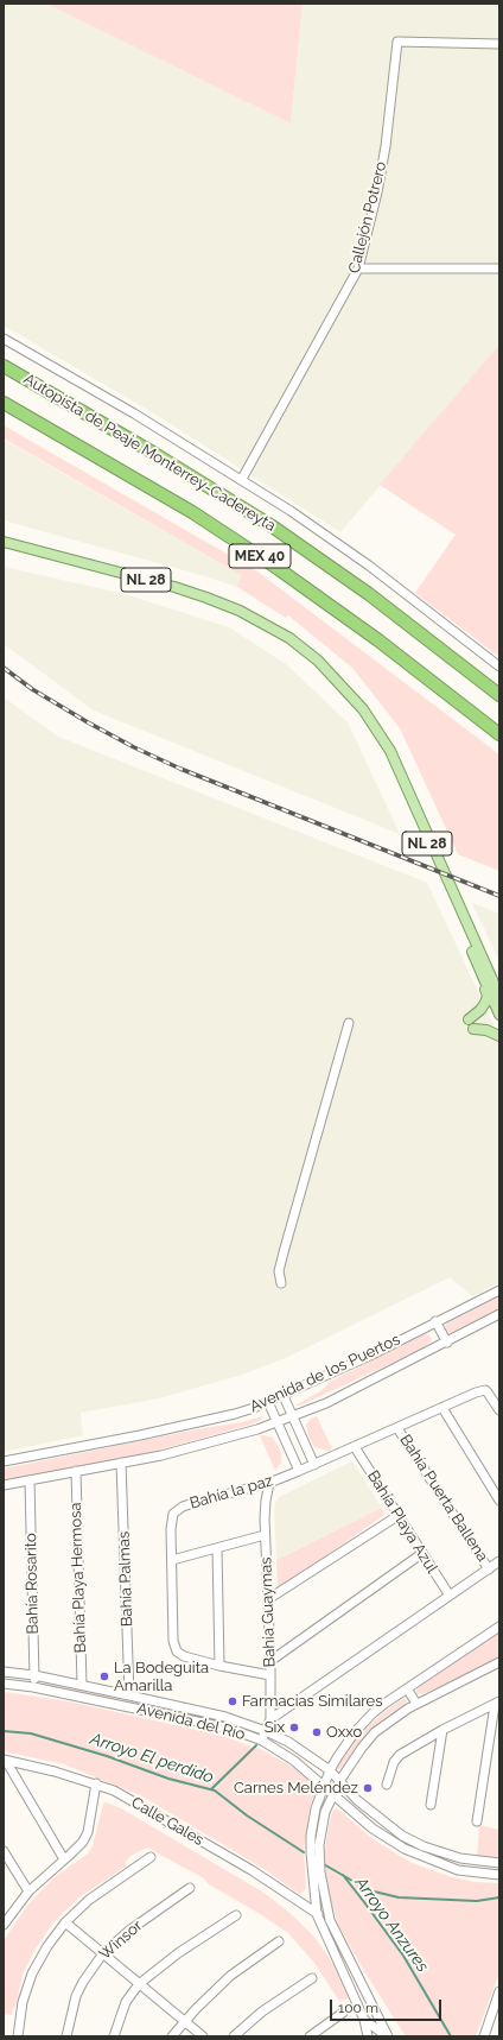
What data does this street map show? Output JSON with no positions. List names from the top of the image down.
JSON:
{
  "streets": {
    "highway": ["Autopista de Peaje Monterrey-Cadereyta", "MEX 40"],
    "main road": ["NL 28"],
    "street": [
      "Callejón Potrero",
      "Avenida de los Puertos",
      "Bahía la paz",
      "Bahía Puerta Ballena",
      "Bahía Playa Azul",
      "Bahía Playa Hermosa",
      "Bahía Palmas",
      "Bahía Rosarito",
      "Bahía Guaymas",
      "Avenida del Río",
      "Calle Gales",
      "Winsor"
    ]
  },
  "crossings": [
    ["Avenida de los Puertos", "Bahía Playa Hermosa"],
    ["Avenida de los Puertos", "Bahía Palmas"],
    ["Avenida de los Puertos", "Bahía Rosarito"],
    ["Bahía la paz", "Bahía Puerta Ballena"],
    ["Bahía la paz", "Bahía Playa Azul"],
    ["Bahía la paz", "Bahía Guaymas"],
    ["Bahía Playa Hermosa", "Avenida del Río"],
    ["Bahía Palmas", "Avenida del Río"],
    ["Bahía Rosarito", "Avenida del Río"],
    ["Bahía Guaymas", "Avenida del Río"]
  ],
  "water": ["Arroyo El perdido", "Arroyo Anzures"],
  "places": [
    "La Bodeguita Amarilla",
    "Farmacias Similares",
    "Six",
    "Oxxo",
    "Carnes Meléndez"
  ],
  "scale_bar": "100 m"
}
